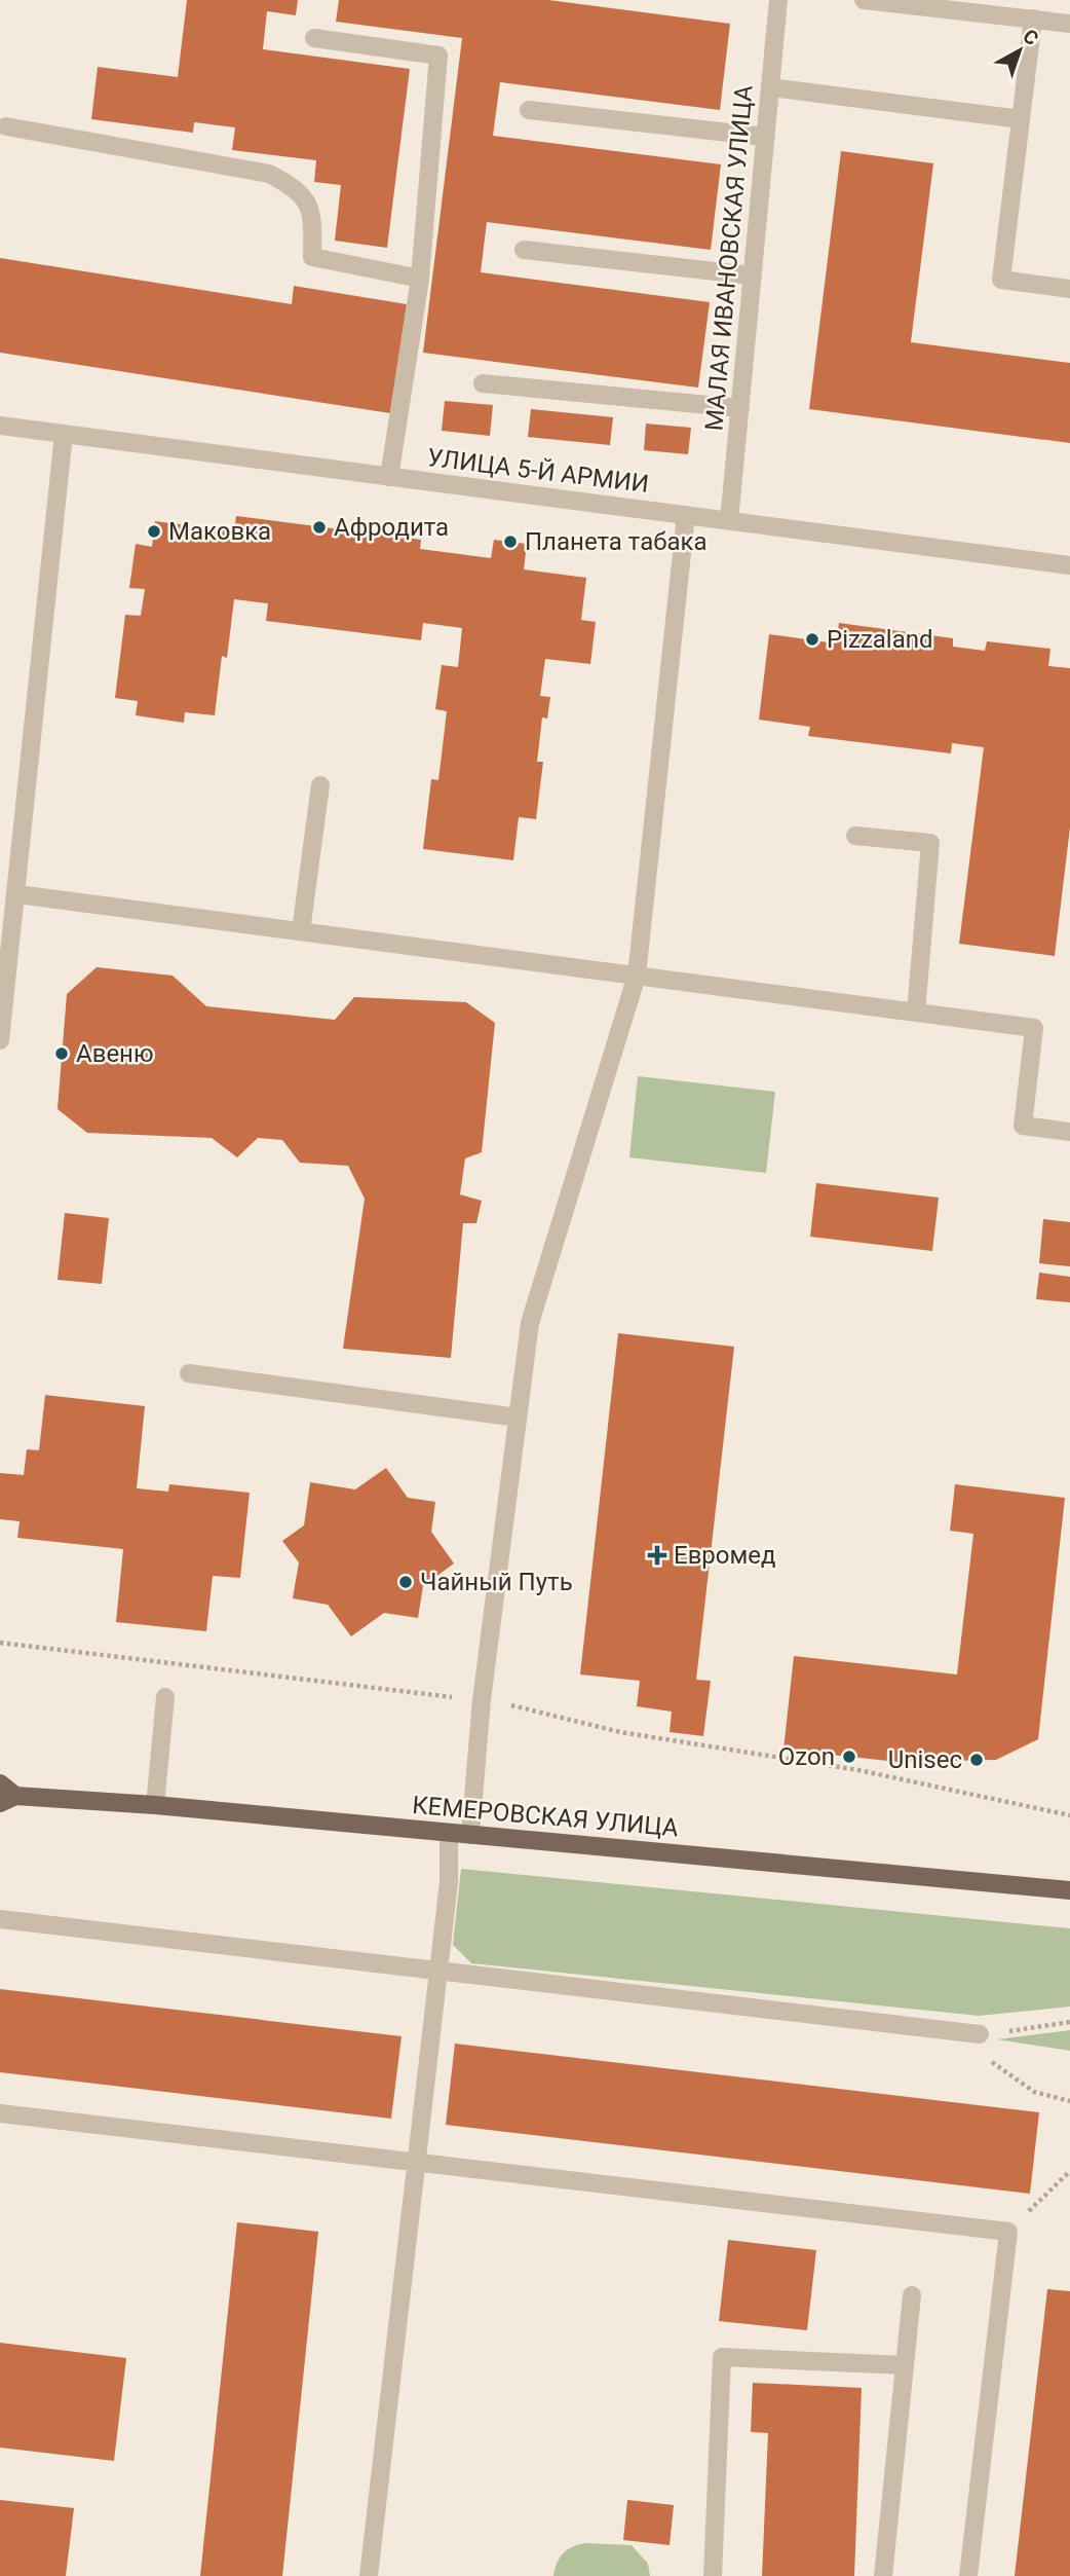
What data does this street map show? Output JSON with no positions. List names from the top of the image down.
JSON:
{
  "streets": {
    "main road": ["КЕМЕРОВСКАЯ УЛИЦА"],
    "street": ["МАЛАЯ ИВАНОВСКАЯ УЛИЦА", "УЛИЦА 5-Й АРМИИ"]
  },
  "crossings": [
    ["МАЛАЯ ИВАНОВСКАЯ УЛИЦА", "УЛИЦА 5-Й АРМИИ"]
  ],
  "places": {
    "other": [
      "Афродита",
      "Маковка",
      "Планета табака",
      "Pizzaland",
      "Авеню",
      "Чайный Путь",
      "Ozon",
      "Unisec"
    ],
    "health": ["Евромед"]
  },
  "north": "top right"
}
